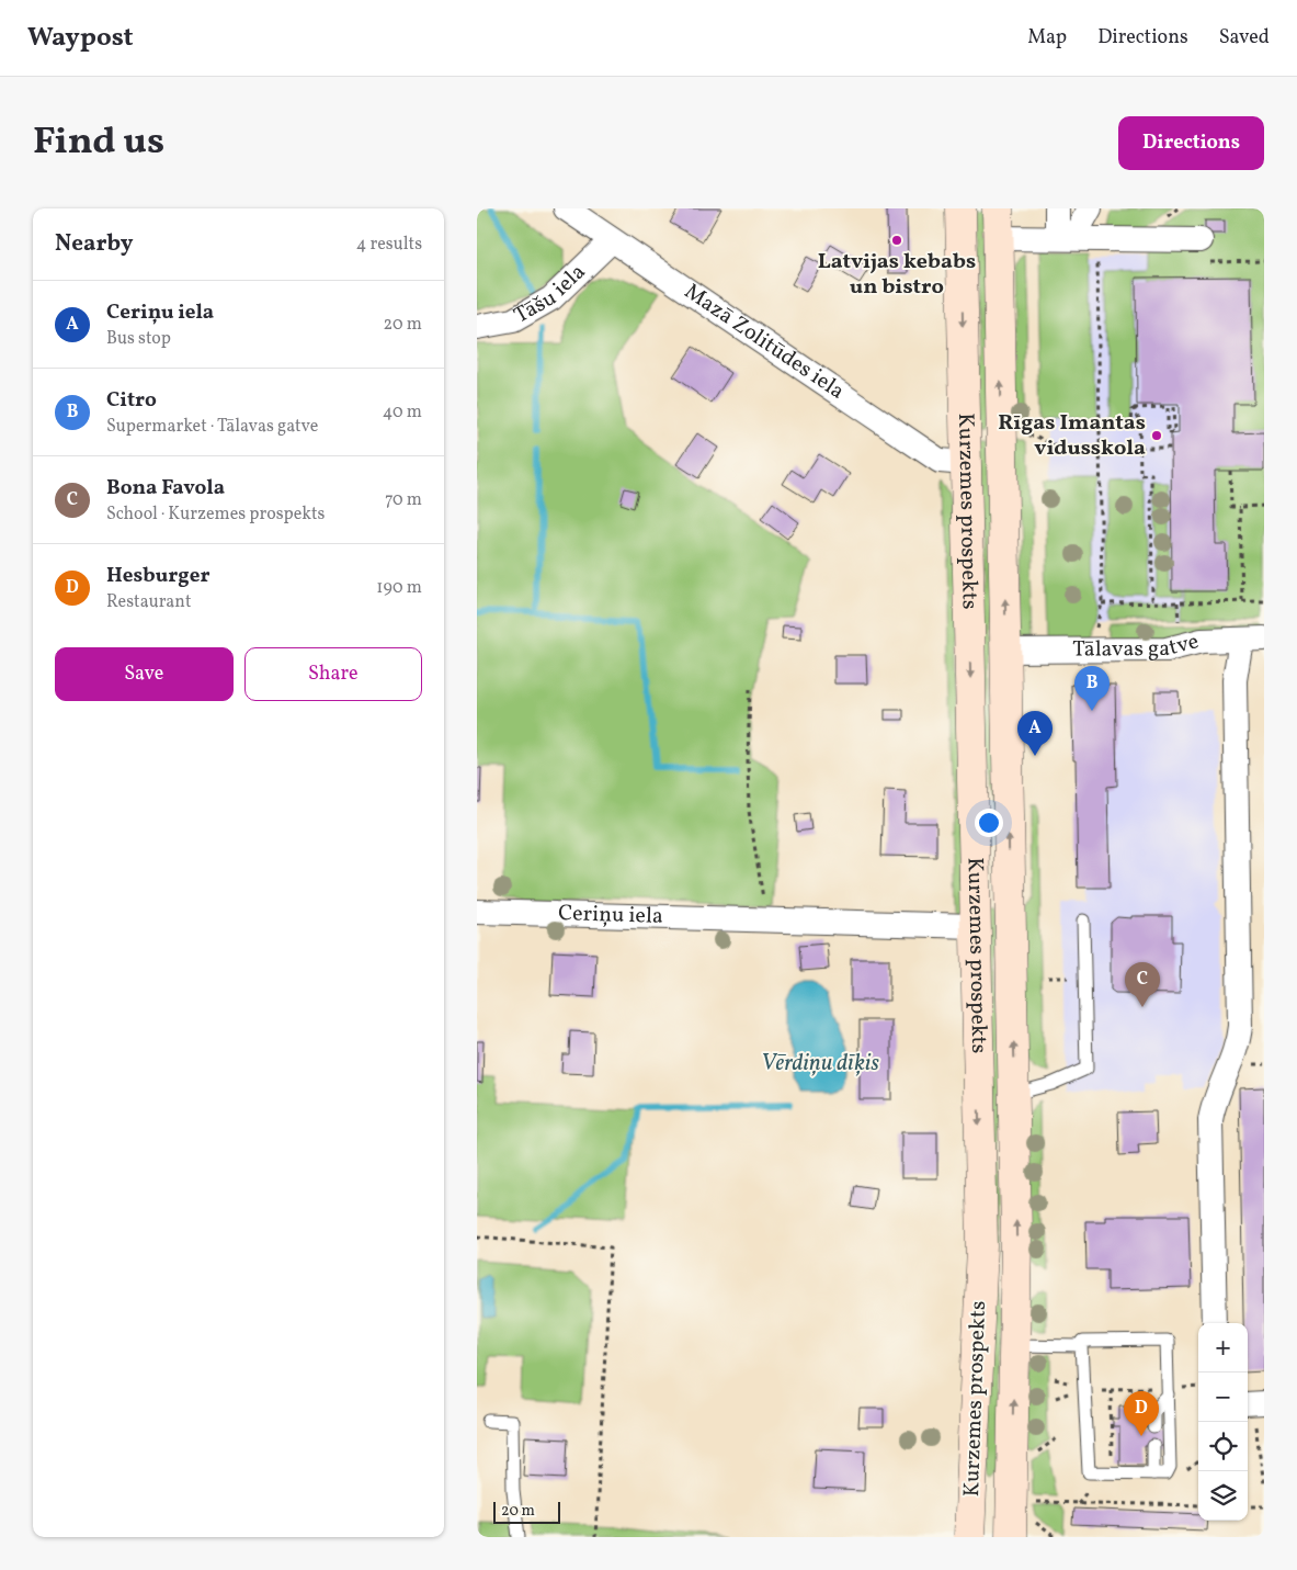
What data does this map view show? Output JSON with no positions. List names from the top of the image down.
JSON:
{
  "streets": {
    "main road": ["Kurzemes prospekts"],
    "street": [
      "Tāšu iela",
      "Mazā Zolitūdes iela",
      "Tālavas gatve",
      "Ceriņu iela"
    ]
  },
  "crossings": [
    ["Tāšu iela", "Mazā Zolitūdes iela"],
    ["Mazā Zolitūdes iela", "Kurzemes prospekts"],
    ["Kurzemes prospekts", "Tālavas gatve"],
    ["Kurzemes prospekts", "Ceriņu iela"]
  ],
  "water": ["Vērdiņu dīķis"],
  "places": ["Latvijas kebabs un bistro", "Rīgas Imantas vidusskola"],
  "scale_bar": "20 m",
  "page": {
    "header": "Waypost",
    "nav": ["Map", "Directions", "Saved"],
    "title": "Find us",
    "buttons": [
      "Directions",
      ["Save", "Share"]
    ],
    "heading": ["Nearby", "4 results"],
    "list": [
      {
        "mark": "A",
        "name": "Ceriņu iela",
        "note": "Bus stop",
        "value": "20 m"
      },
      {
        "mark": "B",
        "name": "Citro",
        "note": "Supermarket · Tālavas gatve",
        "value": "40 m"
      },
      {
        "mark": "C",
        "name": "Bona Favola",
        "note": "School · Kurzemes prospekts",
        "value": "70 m"
      },
      {
        "mark": "D",
        "name": "Hesburger",
        "note": "Restaurant",
        "value": "190 m"
      }
    ],
    "pins": [
      "B",
      "A",
      "C",
      "D"
    ],
    "map_buttons": ["+", "−"],
    "scale": "20 m"
  }
}
